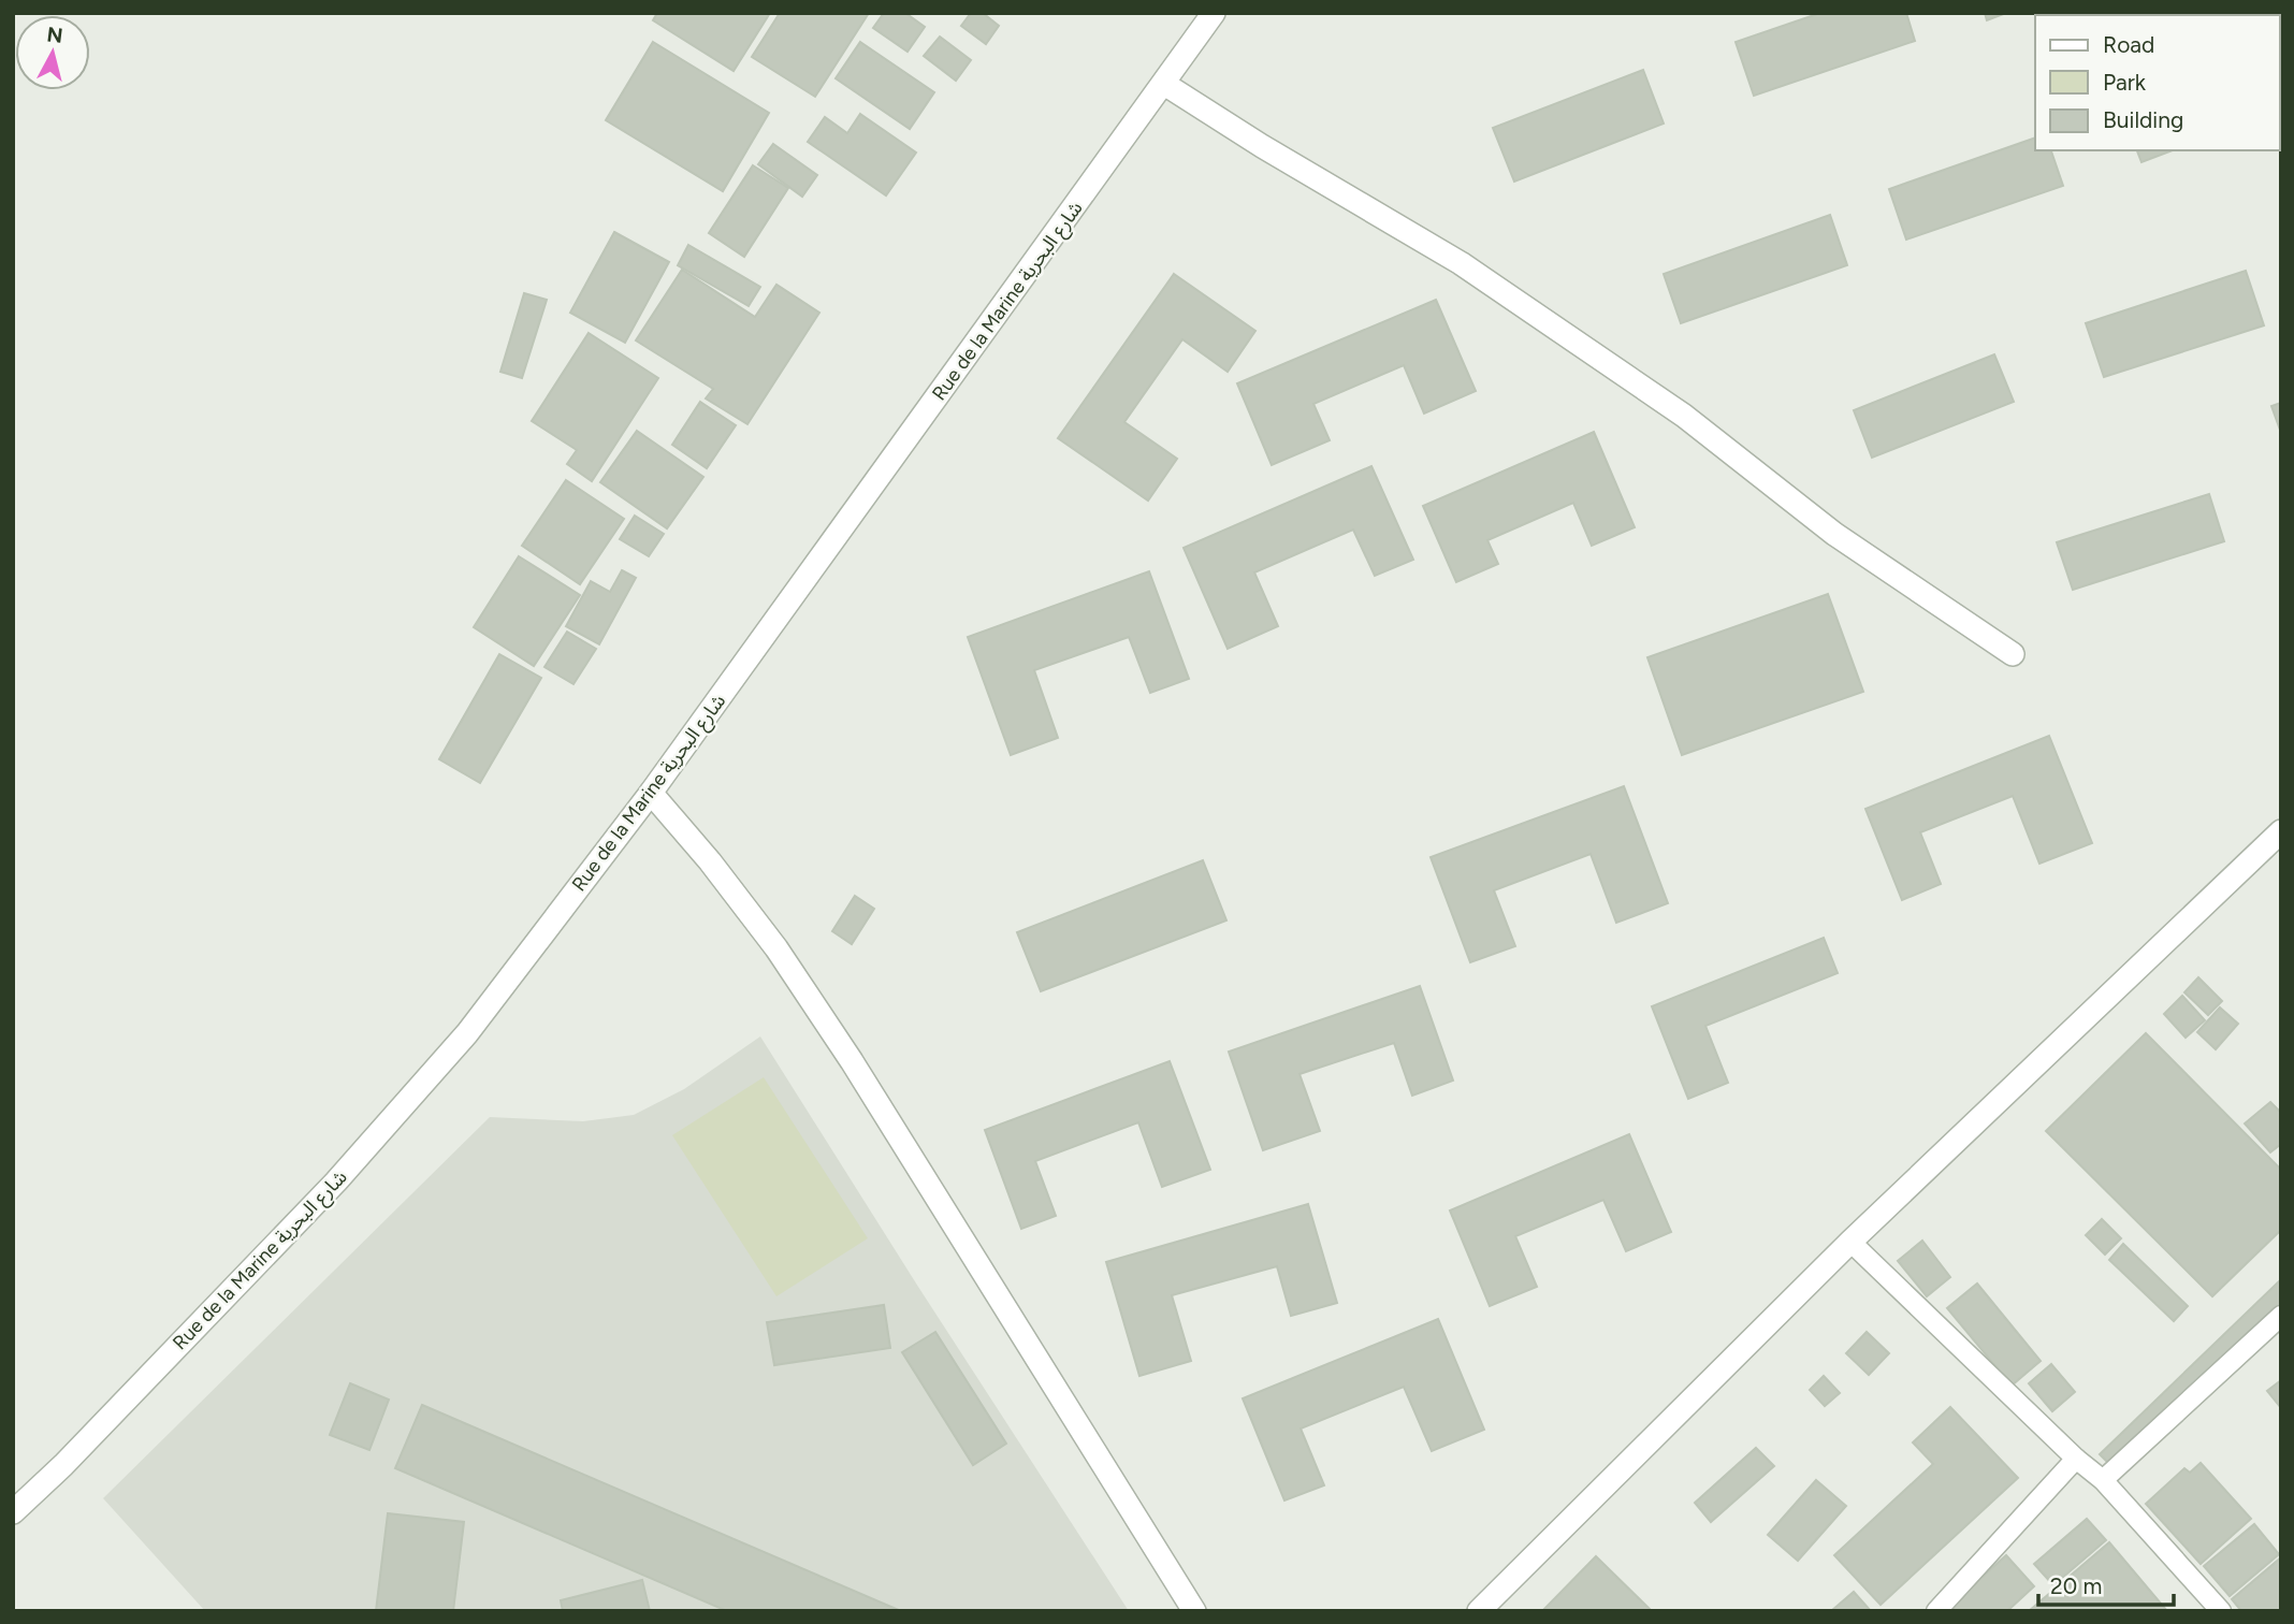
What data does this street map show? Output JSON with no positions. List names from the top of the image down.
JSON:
{
  "streets": {
    "street": ["Rue de la Marine شارع البحرية"]
  },
  "legend": ["Road", "Park", "Building"],
  "scale_bar": "20 m",
  "north": "top"
}
